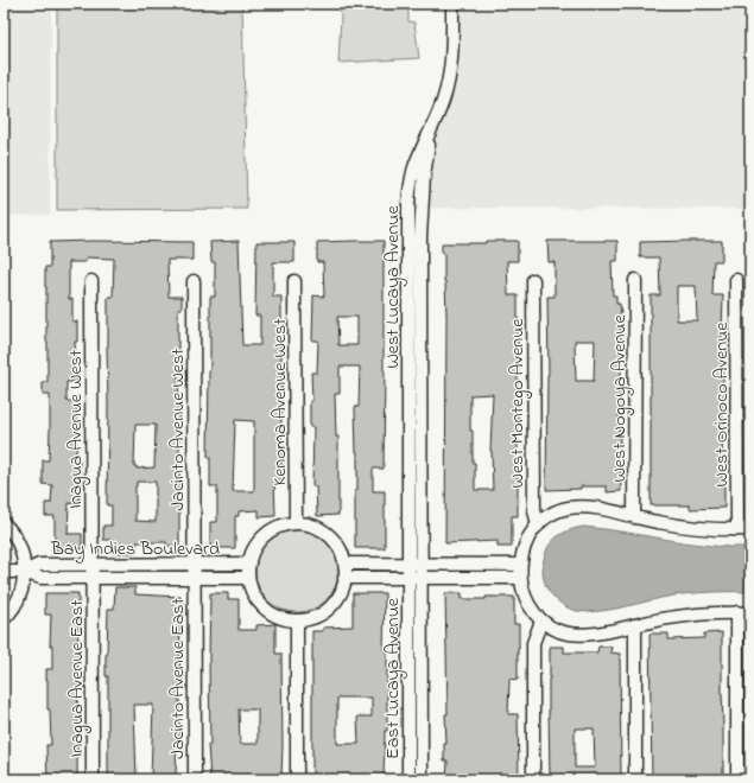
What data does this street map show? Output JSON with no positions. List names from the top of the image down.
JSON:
{
  "streets": {
    "street": [
      "West Lucaya Avenue",
      "West Nogoya Avenue",
      "Kenoma Avenue West",
      "West Montego Avenue",
      "West Orinoco Avenue",
      "Inagua Avenue West",
      "Jacinto Avenue West",
      "Bay Indies Boulevard",
      "Inagua Avenue East",
      "Jacinto Avenue East",
      "East Lucaya Avenue"
    ]
  },
  "crossings": [
    ["West Lucaya Avenue", "East Lucaya Avenue"],
    ["Kenoma Avenue West", "Bay Indies Boulevard"],
    ["Inagua Avenue West", "Bay Indies Boulevard"],
    ["Inagua Avenue West", "Inagua Avenue East"],
    ["Jacinto Avenue West", "Bay Indies Boulevard"],
    ["Jacinto Avenue West", "Jacinto Avenue East"],
    ["Bay Indies Boulevard", "Inagua Avenue East"],
    ["Bay Indies Boulevard", "Jacinto Avenue East"]
  ]
}
